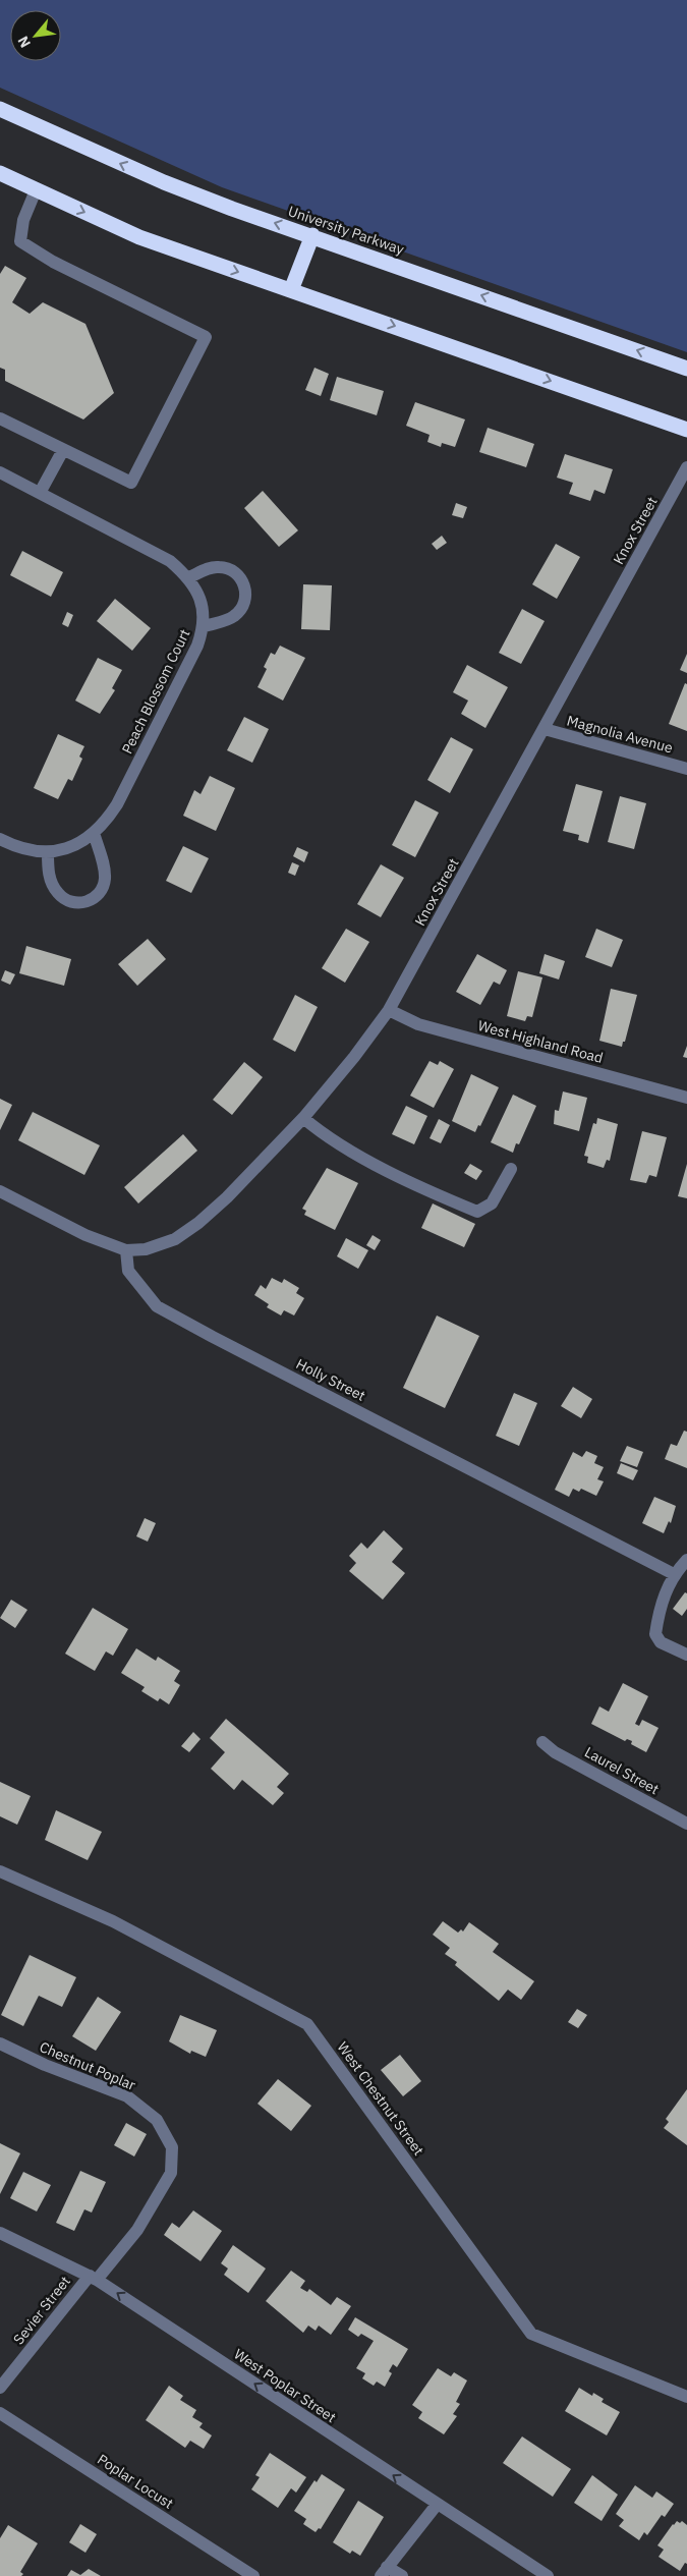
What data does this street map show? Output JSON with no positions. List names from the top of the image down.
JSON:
{
  "streets": {
    "highway": ["University Parkway"],
    "street": [
      "Knox Street",
      "Peach Blossom Court",
      "Magnolia Avenue",
      "West Highland Road",
      "Holly Street",
      "Laurel Street",
      "Chestnut Poplar",
      "West Chestnut Street",
      "Sevier Street",
      "West Poplar Street",
      "Poplar Locust"
    ]
  },
  "crossings": [
    ["Knox Street", "Magnolia Avenue"],
    ["Knox Street", "West Highland Road"],
    ["Knox Street", "Holly Street"],
    ["Chestnut Poplar", "Sevier Street"],
    ["Chestnut Poplar", "West Poplar Street"],
    ["Sevier Street", "West Poplar Street"]
  ],
  "one_way": ["West Poplar Street"],
  "north": "bottom left"
}
